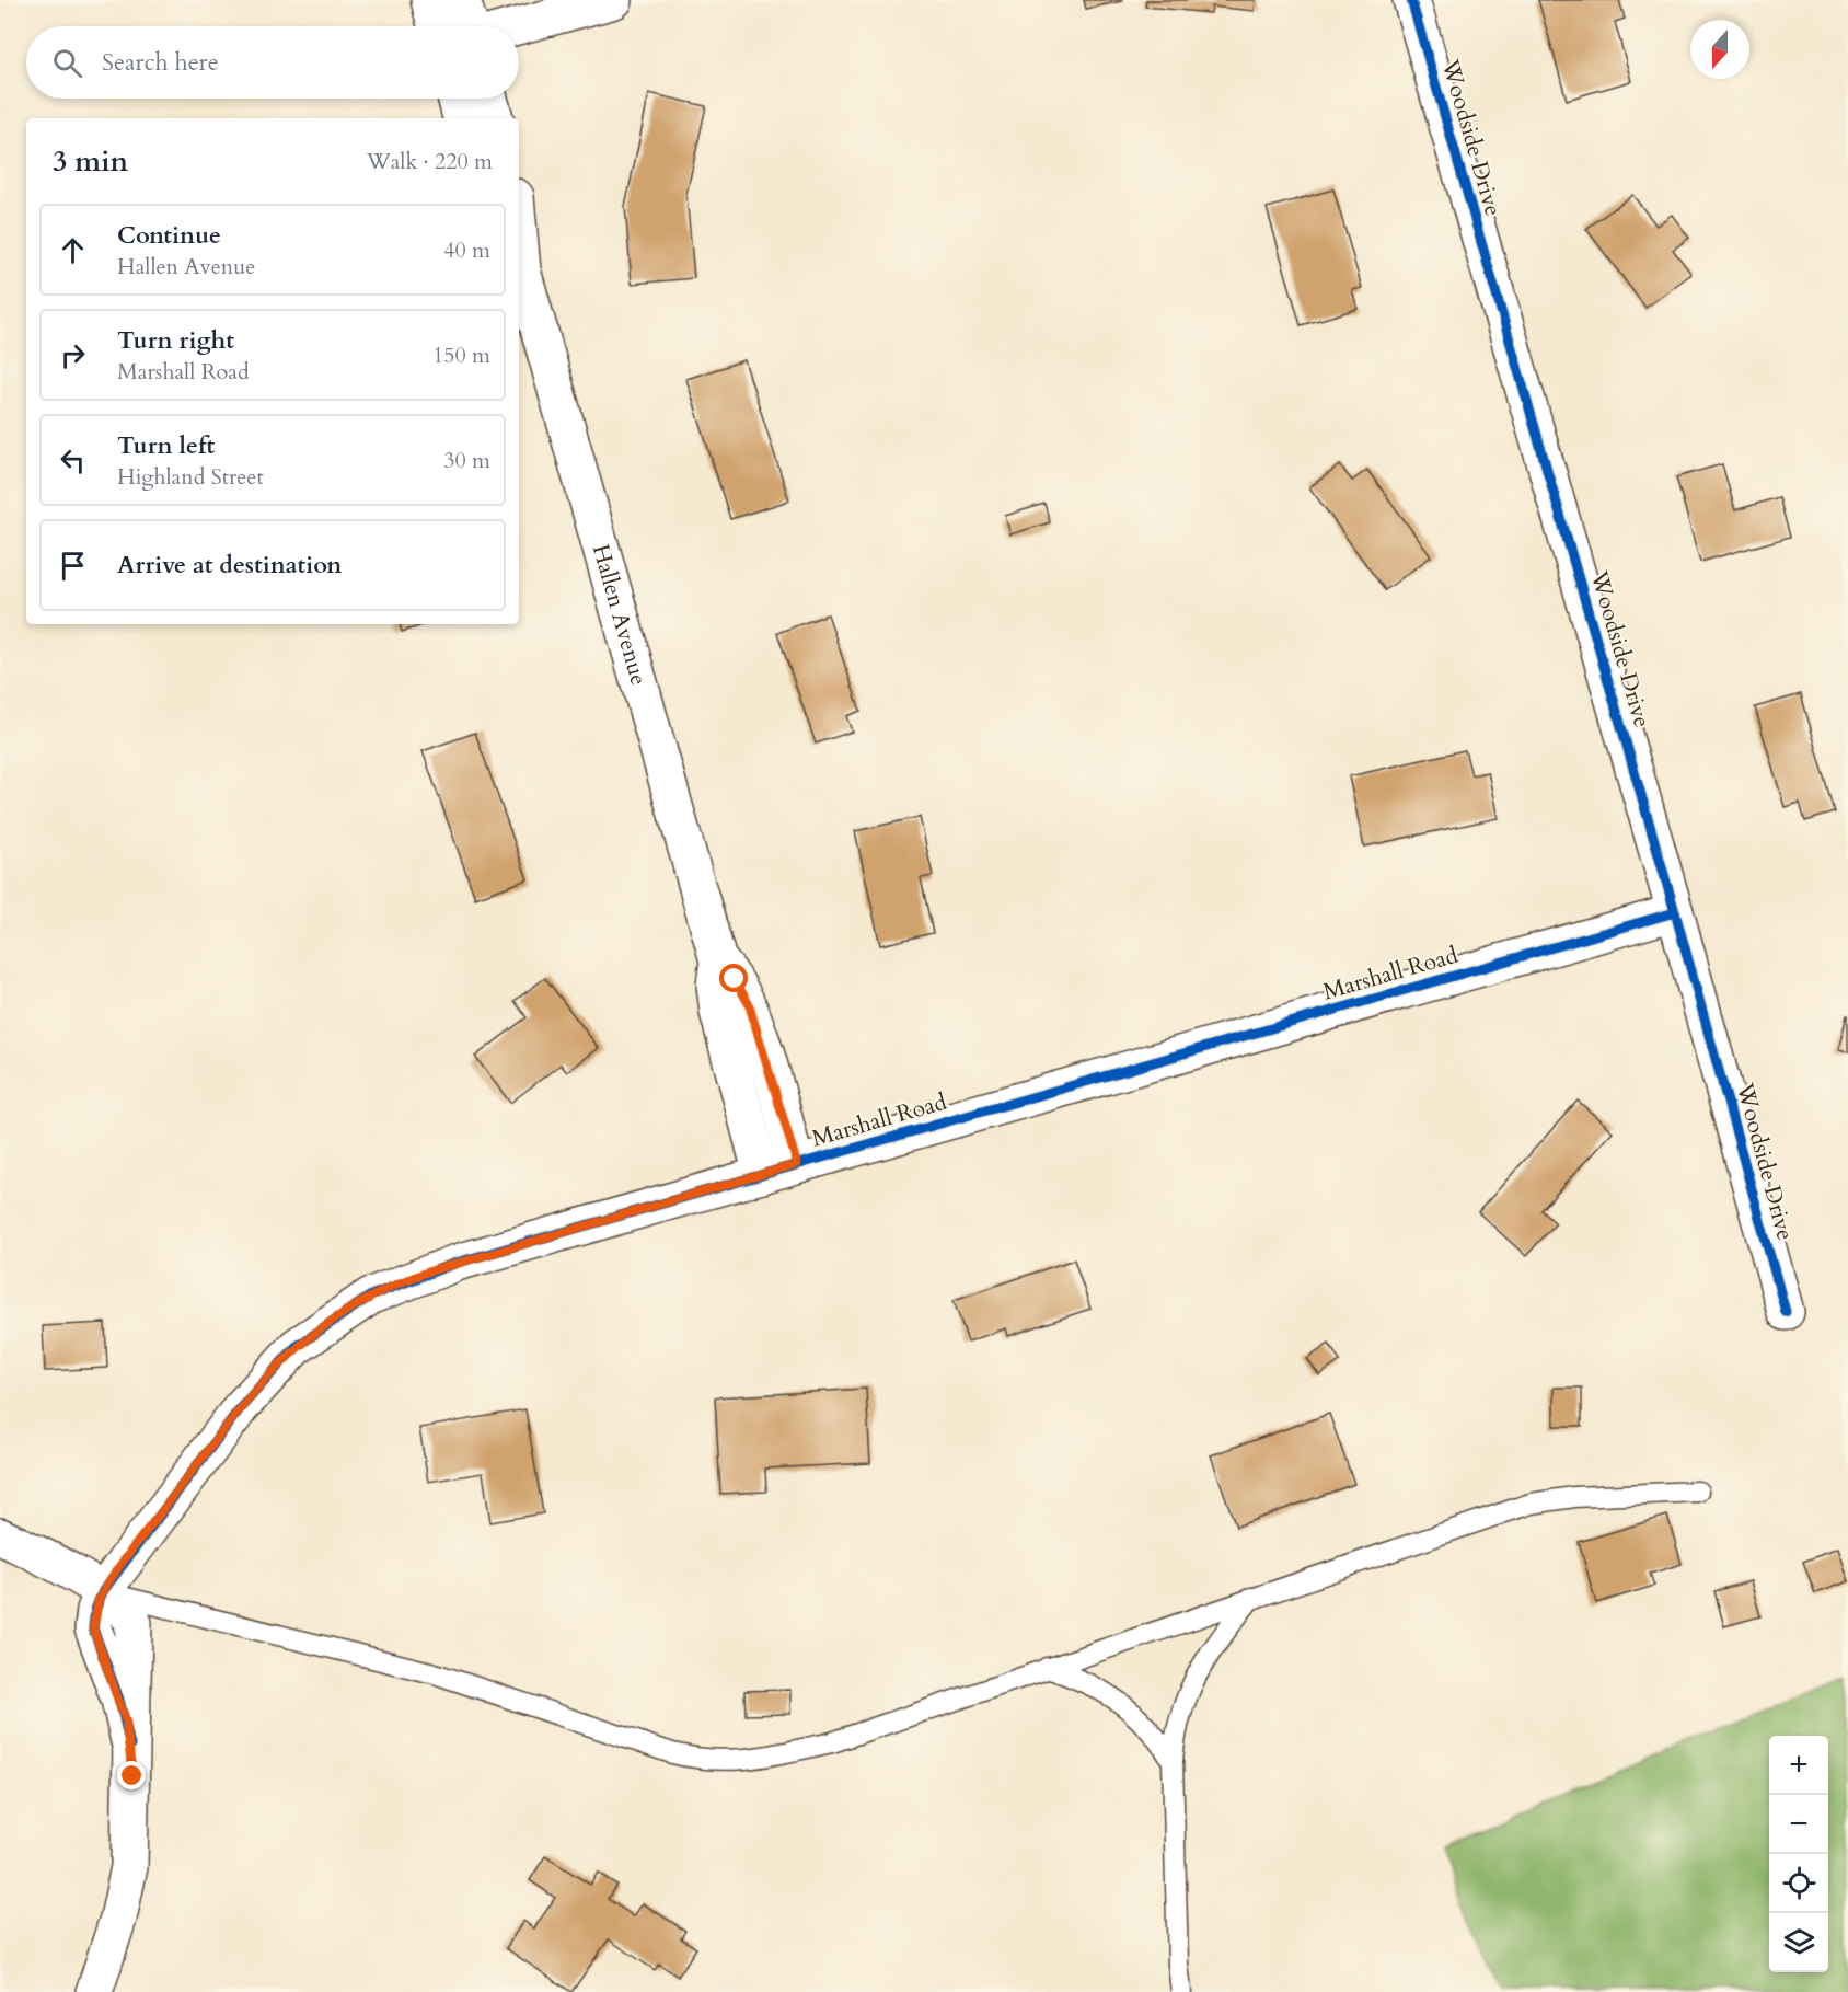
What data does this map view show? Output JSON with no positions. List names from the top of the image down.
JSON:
{
  "streets": {
    "street": ["Woodside Drive", "Hallen Avenue", "Marshall Road"]
  },
  "crossings": [
    ["Woodside Drive", "Marshall Road"],
    ["Hallen Avenue", "Marshall Road"]
  ],
  "north": "bottom",
  "page": {
    "search": "Search here",
    "heading": ["3 min", "Walk · 220 m"],
    "list": [
      ["Continue", "Hallen Avenue", "40 m"],
      ["Turn right", "Marshall Road", "150 m"],
      ["Turn left", "Highland Street", "30 m"],
      "Arrive at destination"
    ],
    "map_buttons": ["+", "−"]
  }
}
